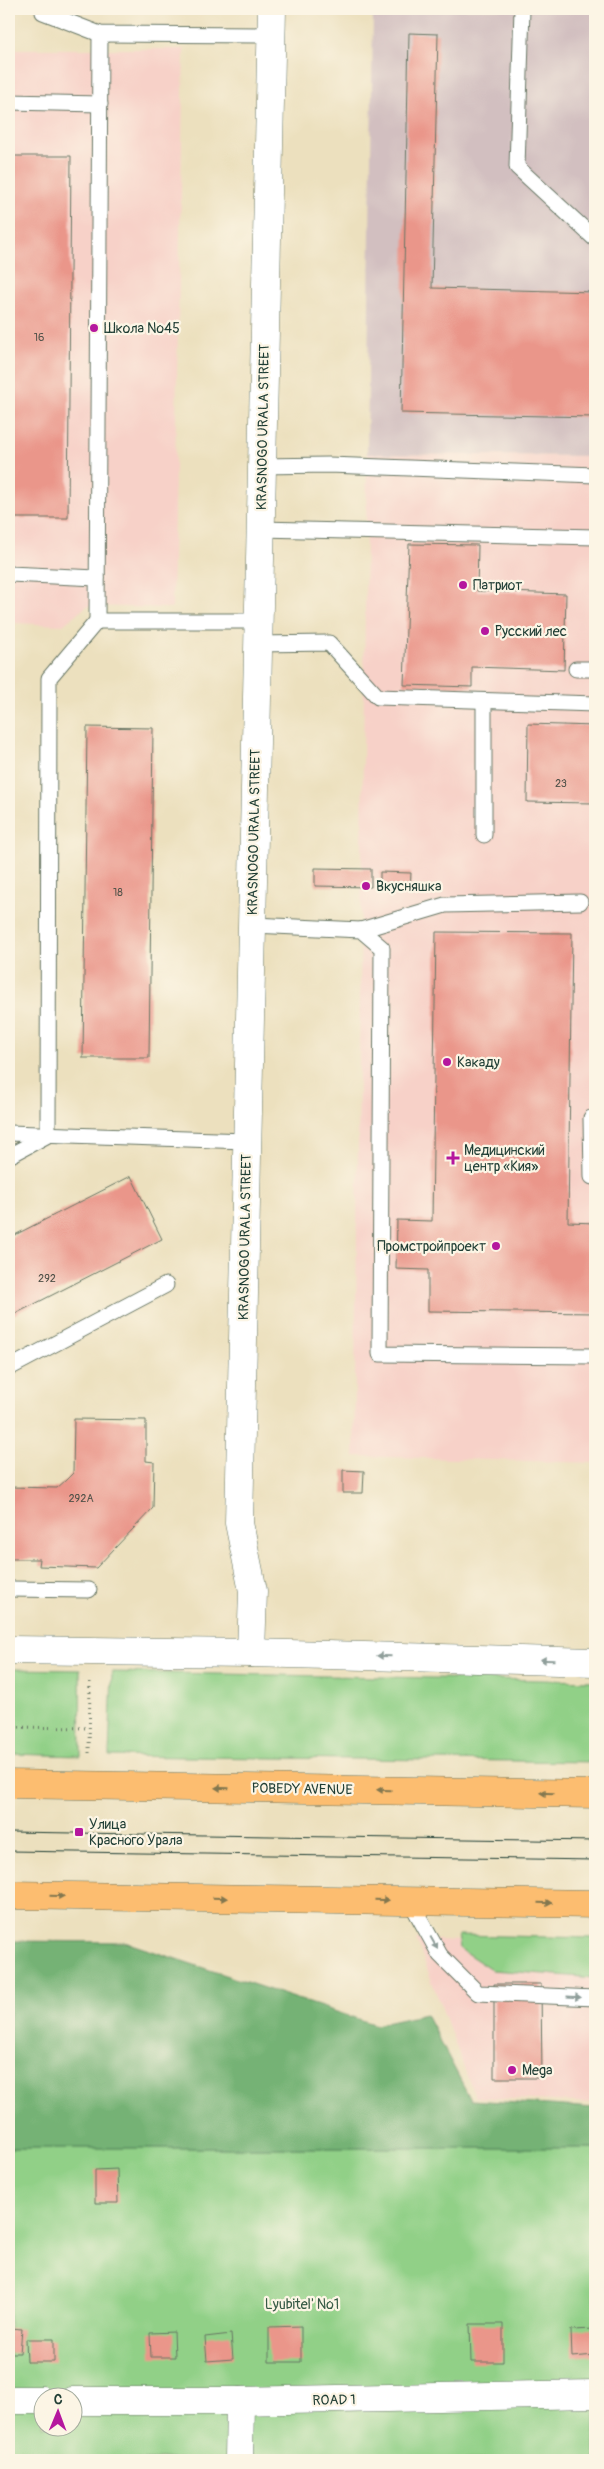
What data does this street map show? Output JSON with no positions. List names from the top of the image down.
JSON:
{
  "streets": {
    "main road": ["POBEDY AVENUE"],
    "street": ["KRASNOGO URALA STREET", "ROAD 1"]
  },
  "parks": ["Lyubitel' №1"],
  "places": {
    "other": [
      "Школа №45",
      "Патриот",
      "Русский лес",
      "Вкусняшка",
      "Какаду",
      "Промстройпроект",
      "Mega"
    ],
    "health": ["Медицинский центр «Кия»"],
    "transit": ["Улица Красного Урала"]
  },
  "house_numbers": [
    "16",
    "23",
    "18",
    "292",
    "292А"
  ],
  "north": "top"
}
